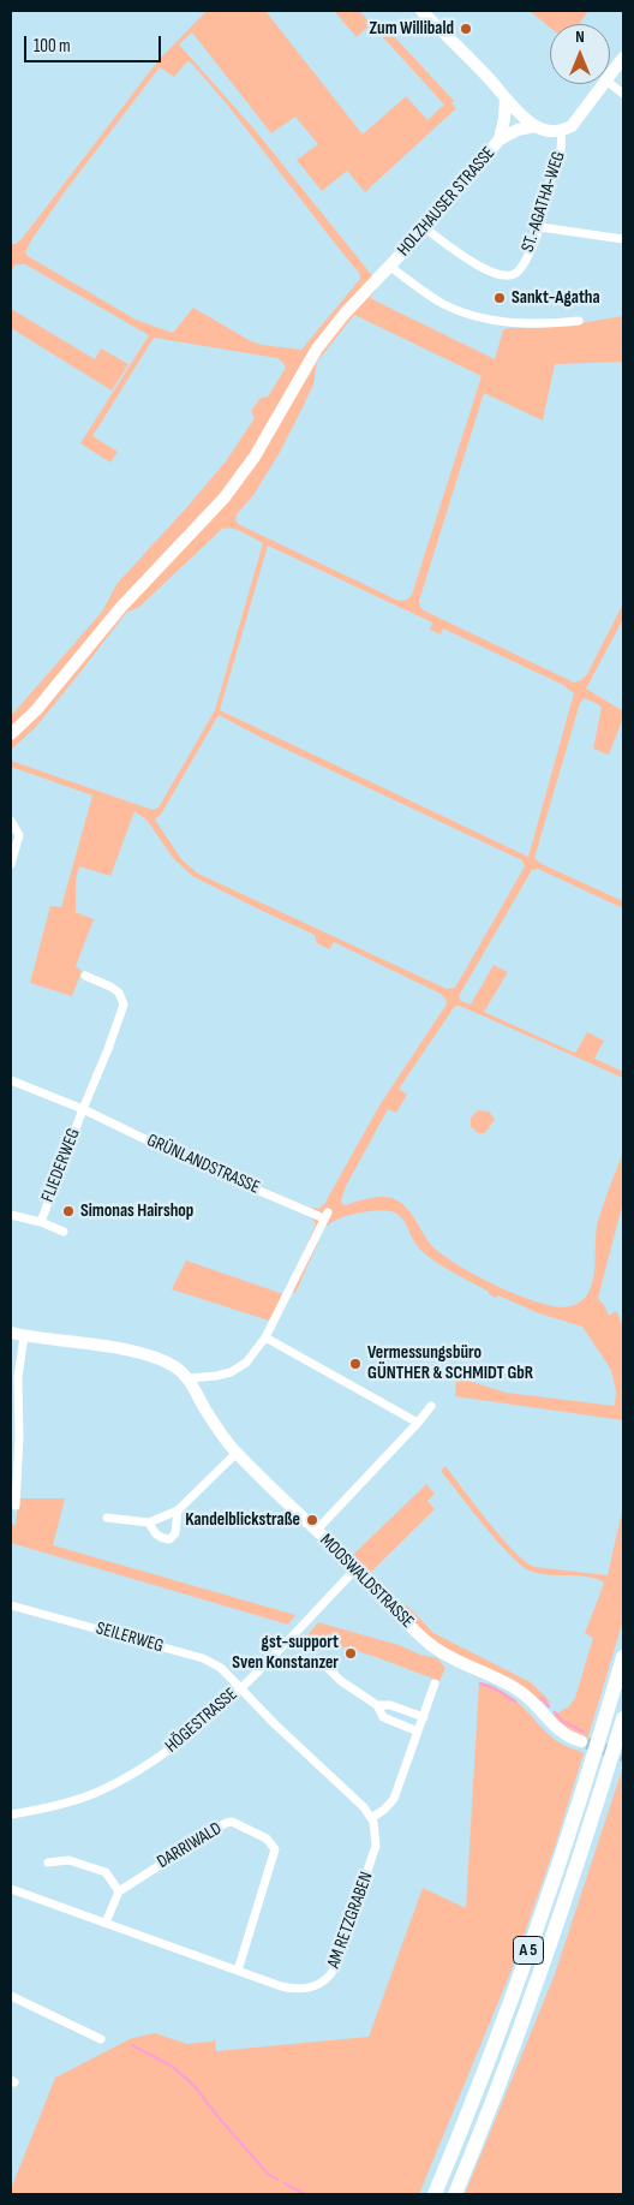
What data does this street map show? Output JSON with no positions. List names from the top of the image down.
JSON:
{
  "streets": {
    "highway": ["A 5"],
    "street": [
      "HOLZHAUSER STRASSE",
      "ST.-AGATHA-WEG",
      "GRÜNLANDSTRASSE",
      "FLIEDERWEG",
      "MOOSWALDSTRASSE",
      "SEILERWEG",
      "HÖGESTRASSE",
      "DARRIWALD",
      "AM RETZGRABEN"
    ]
  },
  "crossings": [
    ["HOLZHAUSER STRASSE", "ST.-AGATHA-WEG"],
    ["GRÜNLANDSTRASSE", "FLIEDERWEG"],
    ["MOOSWALDSTRASSE", "HÖGESTRASSE"],
    ["SEILERWEG", "HÖGESTRASSE"],
    ["DARRIWALD", "AM RETZGRABEN"]
  ],
  "places": [
    "Zum Willibald",
    "Sankt-Agatha",
    "Simonas Hairshop",
    "Vermessungsbüro GÜNTHER & SCHMIDT GbR",
    "Kandelblickstraße",
    "gst-support Sven Konstanzer"
  ],
  "scale_bar": "100 m",
  "north": "top"
}
